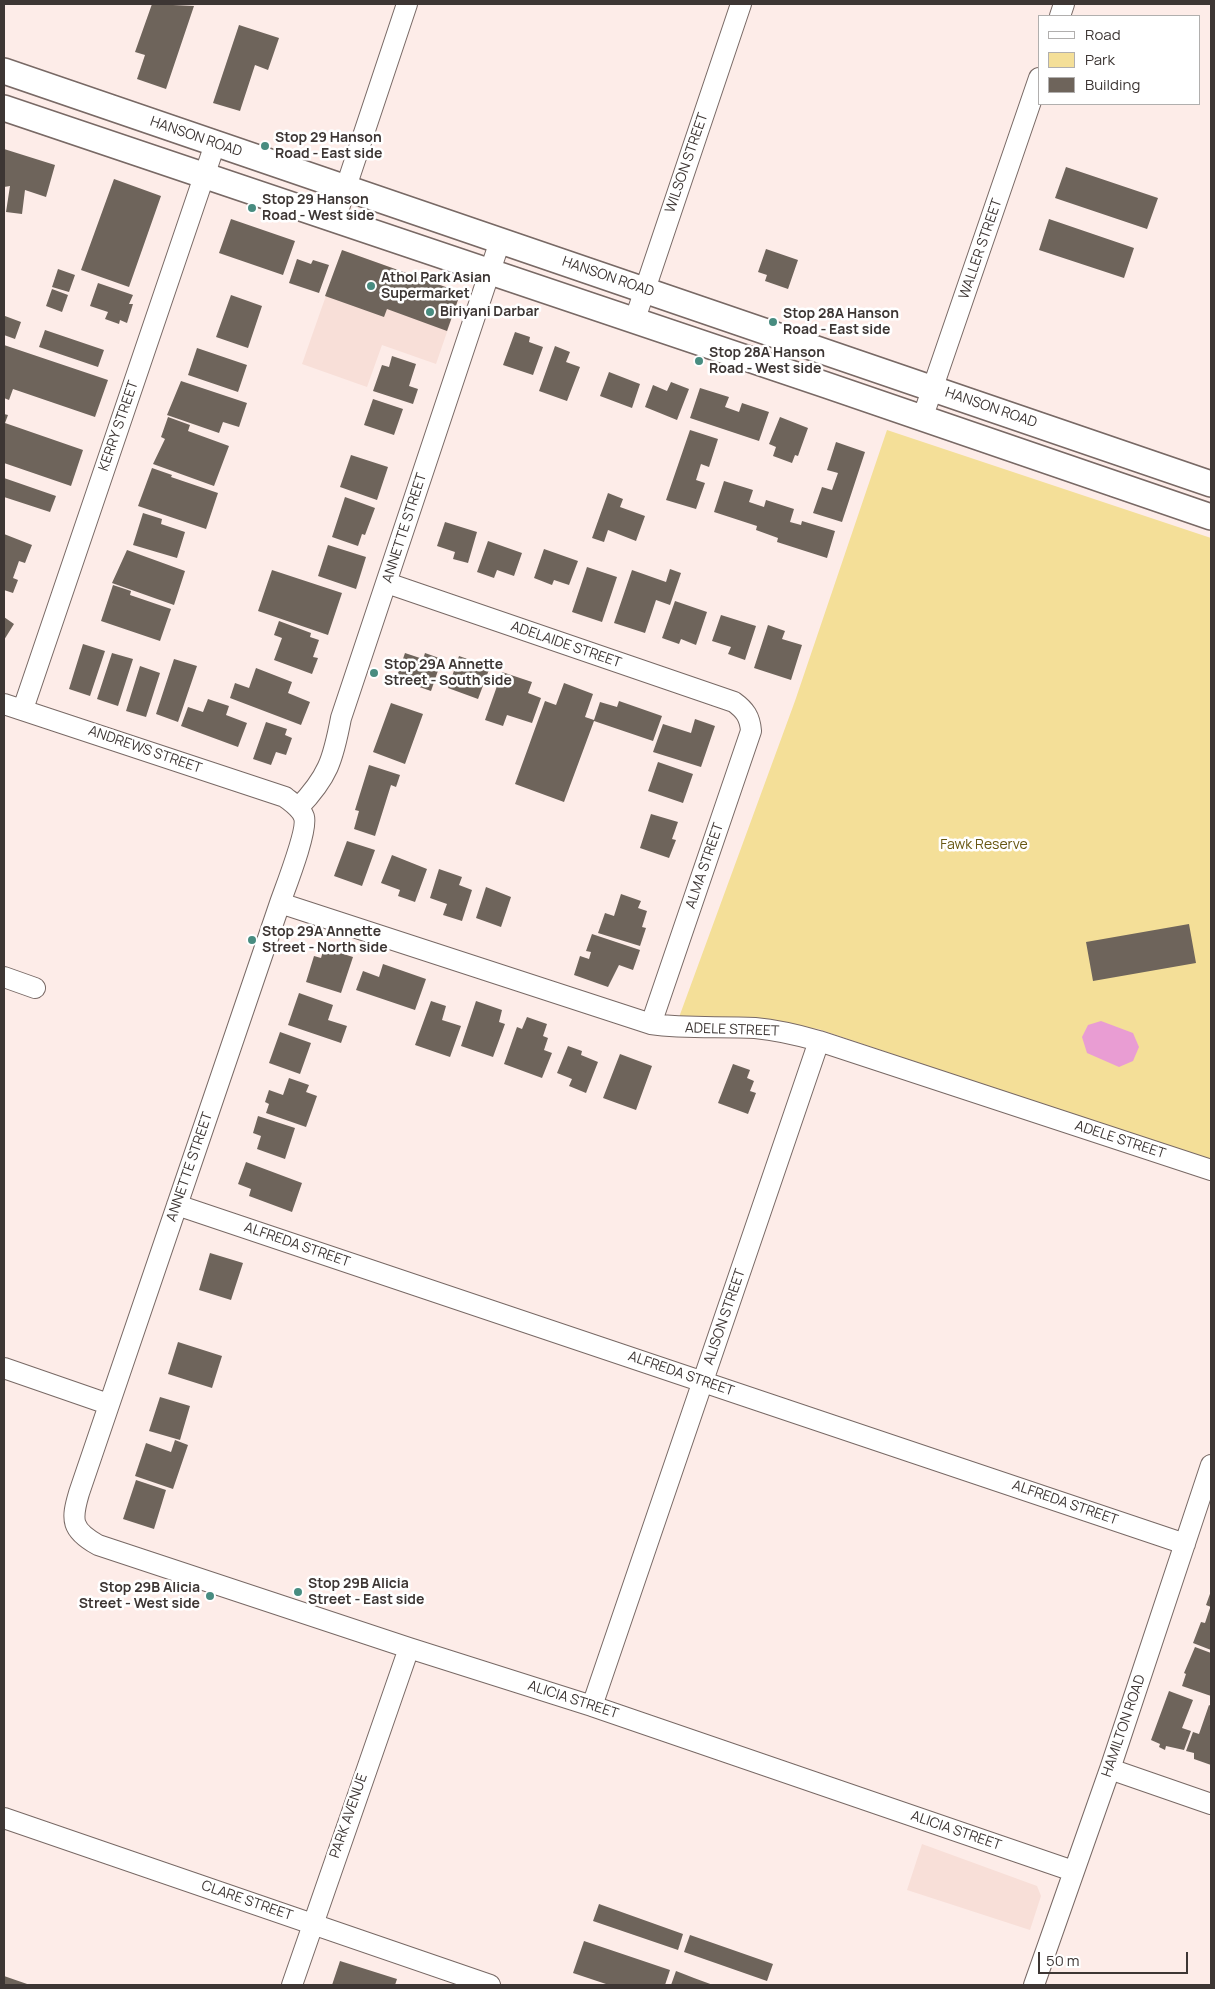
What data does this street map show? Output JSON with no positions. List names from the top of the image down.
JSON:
{
  "streets": {
    "main road": ["HANSON ROAD"],
    "street": [
      "WILSON STREET",
      "WALLER STREET",
      "KERRY STREET",
      "ANNETTE STREET",
      "ADELAIDE STREET",
      "ANDREWS STREET",
      "ALMA STREET",
      "ADELE STREET",
      "ALFREDA STREET",
      "ALISON STREET",
      "ALICIA STREET",
      "HAMILTON ROAD",
      "PARK AVENUE",
      "CLARE STREET"
    ]
  },
  "crossings": [
    ["HANSON ROAD", "WILSON STREET"],
    ["HANSON ROAD", "WALLER STREET"],
    ["HANSON ROAD", "KERRY STREET"],
    ["HANSON ROAD", "ANNETTE STREET"],
    ["KERRY STREET", "ANDREWS STREET"],
    ["ANNETTE STREET", "ADELAIDE STREET"],
    ["ANNETTE STREET", "ANDREWS STREET"],
    ["ANNETTE STREET", "ADELE STREET"],
    ["ANNETTE STREET", "ALFREDA STREET"],
    ["ANNETTE STREET", "ALICIA STREET"],
    ["ADELAIDE STREET", "ALMA STREET"],
    ["ALMA STREET", "ADELE STREET"],
    ["ADELE STREET", "ALISON STREET"],
    ["ALFREDA STREET", "ALISON STREET"],
    ["ALFREDA STREET", "HAMILTON ROAD"],
    ["ALISON STREET", "ALICIA STREET"],
    ["ALICIA STREET", "HAMILTON ROAD"],
    ["ALICIA STREET", "PARK AVENUE"],
    ["PARK AVENUE", "CLARE STREET"]
  ],
  "parks": ["Fawk Reserve"],
  "places": [
    "Stop 29 Hanson Road - East side",
    "Stop 29 Hanson Road - West side",
    "Athol Park Asian Supermarket",
    "Biriyani Darbar",
    "Stop 28A Hanson Road - East side",
    "Stop 28A Hanson Road - West side",
    "Stop 29A Annette Street - South side",
    "Stop 29A Annette Street - North side",
    "Stop 29B Alicia Street - East side",
    "Stop 29B Alicia Street - West side"
  ],
  "legend": ["Road", "Park", "Building"],
  "scale_bar": "50 m"
}
